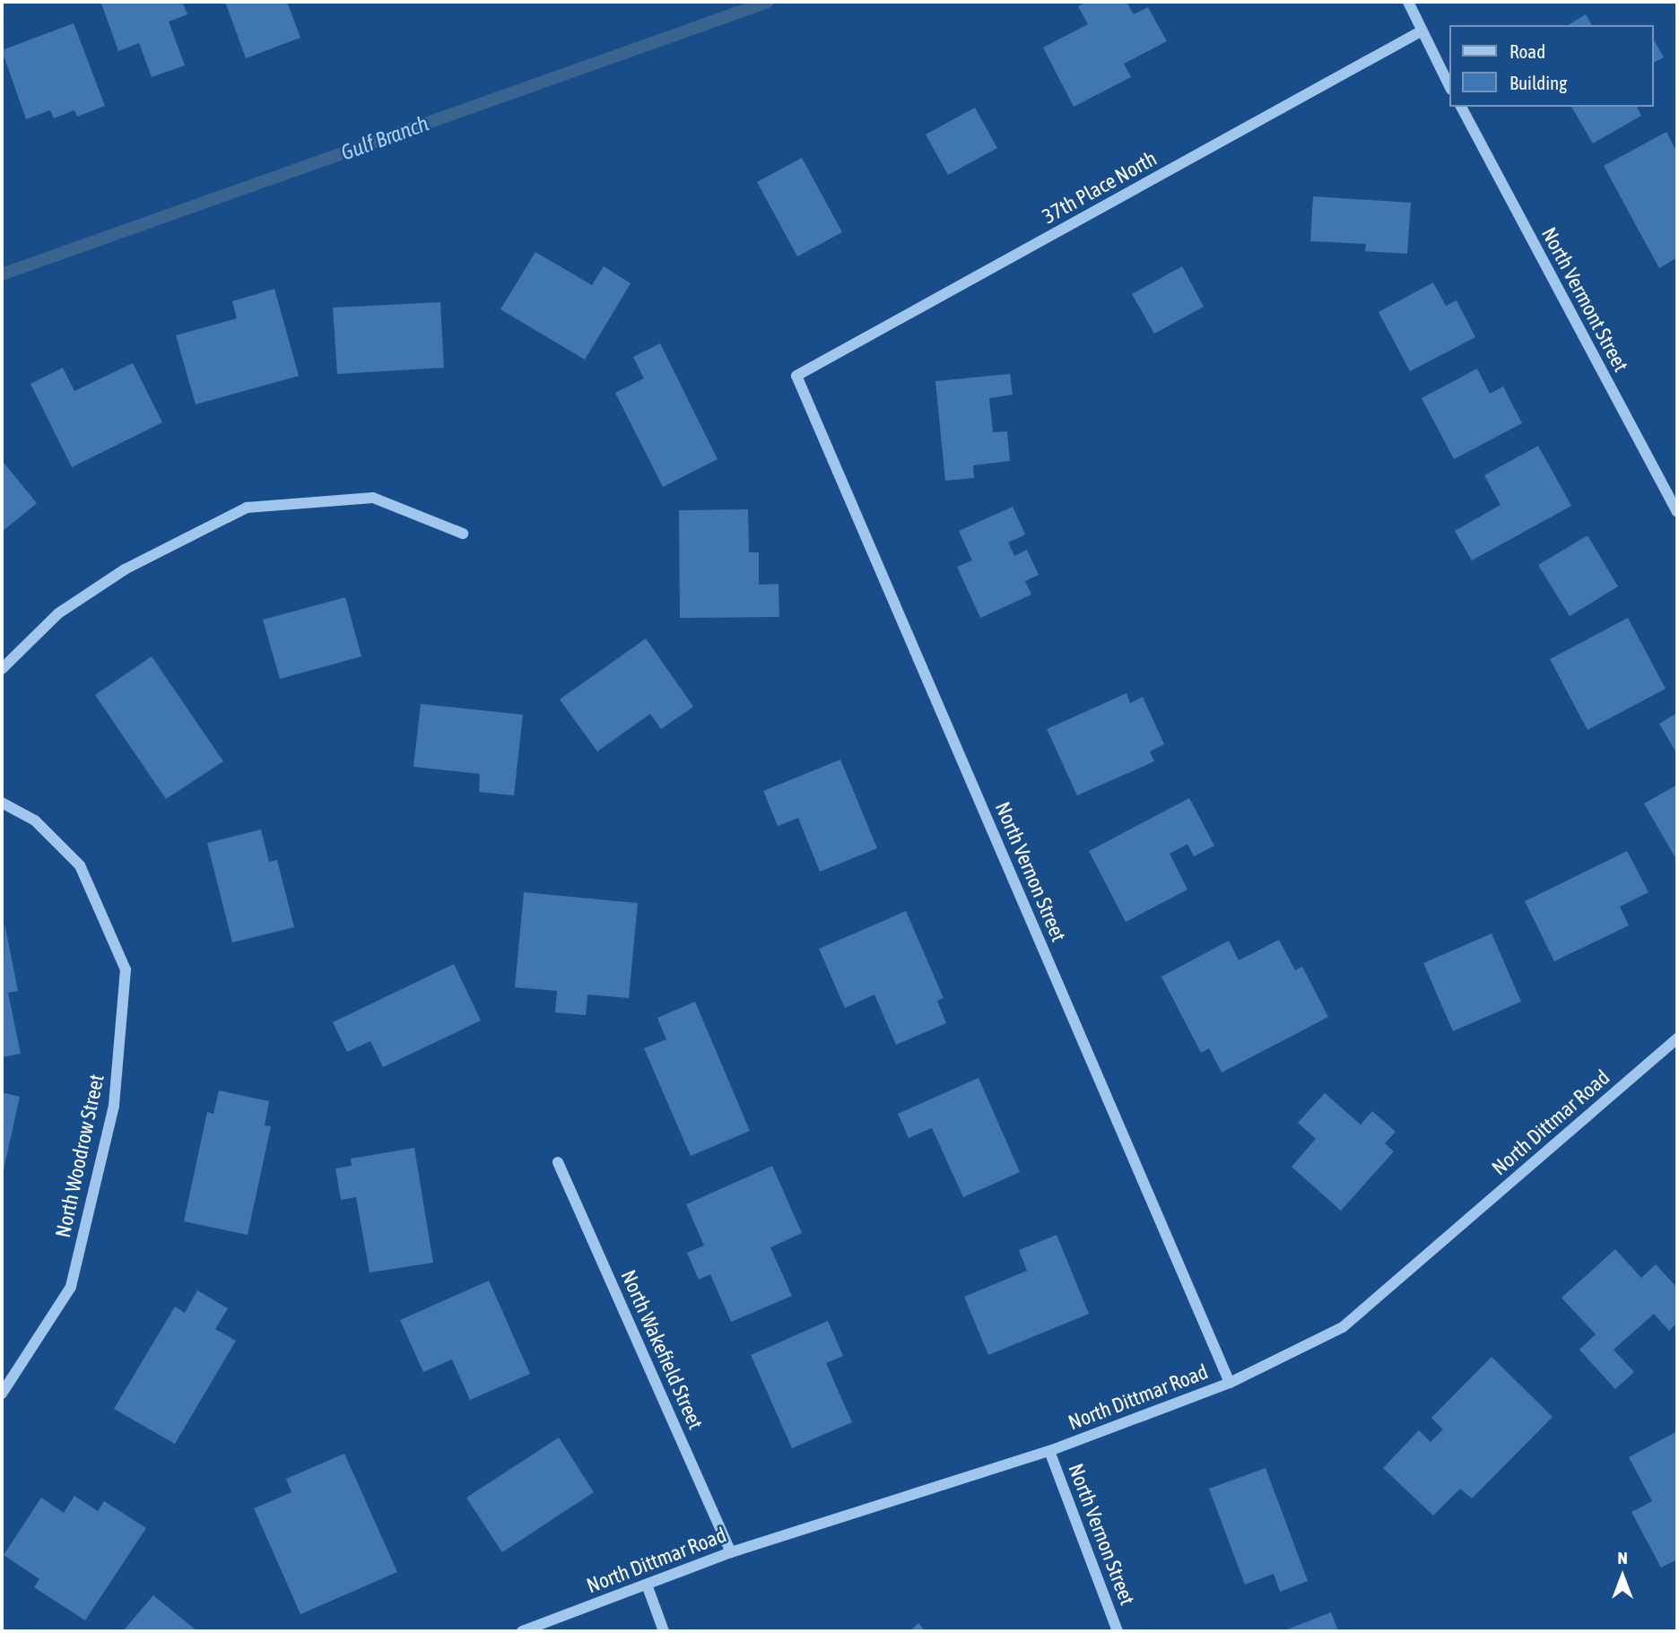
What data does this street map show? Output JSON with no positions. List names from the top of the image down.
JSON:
{
  "streets": {
    "street": [
      "37th Place North",
      "North Vermont Street",
      "North Vernon Street",
      "North Dittmar Road",
      "North Woodrow Street",
      "North Wakefield Street"
    ]
  },
  "crossings": [
    ["37th Place North", "North Vernon Street"],
    ["North Vernon Street", "North Dittmar Road"],
    ["North Dittmar Road", "North Wakefield Street"]
  ],
  "water": ["Gulf Branch"],
  "legend": ["Road", "Building"],
  "north": "top"
}
